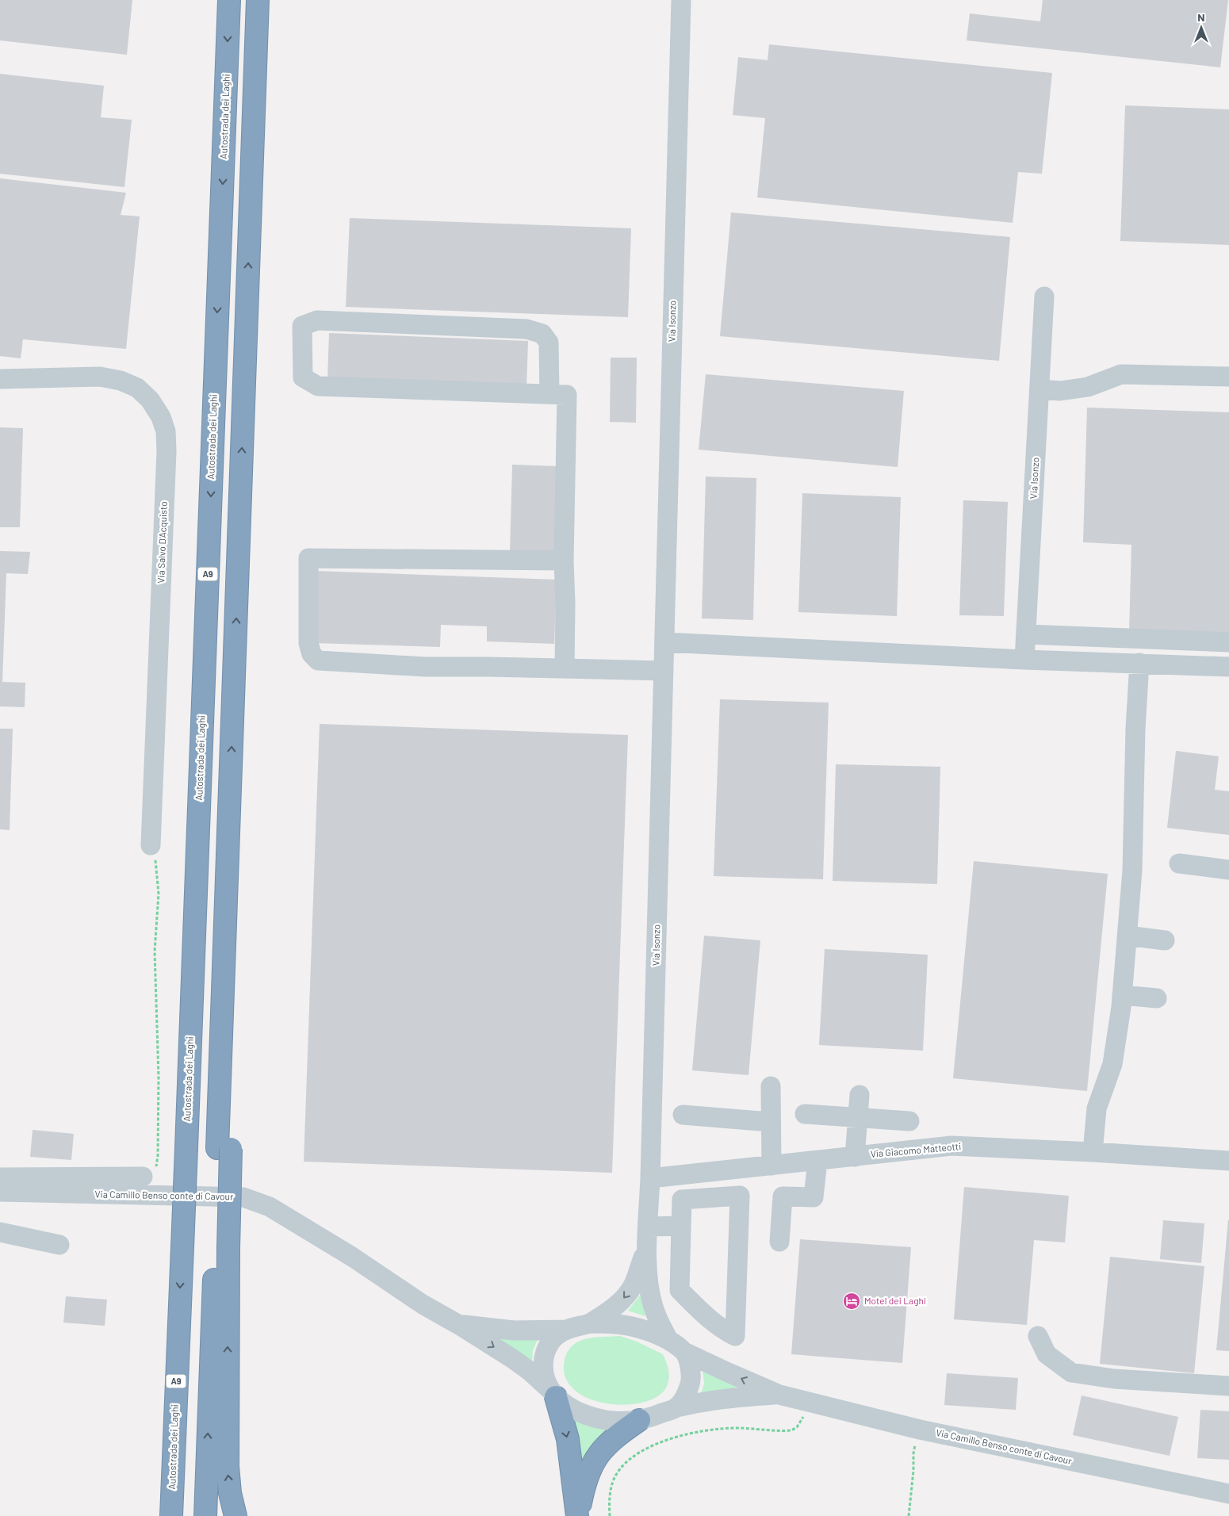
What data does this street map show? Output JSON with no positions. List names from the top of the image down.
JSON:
{
  "streets": {
    "highway": ["Autostrada dei Laghi", "A9"],
    "street": [
      "Via Isonzo",
      "Via Salvo D'Acquisto",
      "Via Giacomo Matteotti",
      "Via Camillo Benso conte di Cavour"
    ]
  },
  "crossings": [
    ["Via Isonzo", "Via Giacomo Matteotti"],
    ["Via Isonzo", "Via Camillo Benso conte di Cavour"]
  ],
  "places": {
    "hotel": ["Motel dei Laghi"]
  },
  "north": "top"
}
